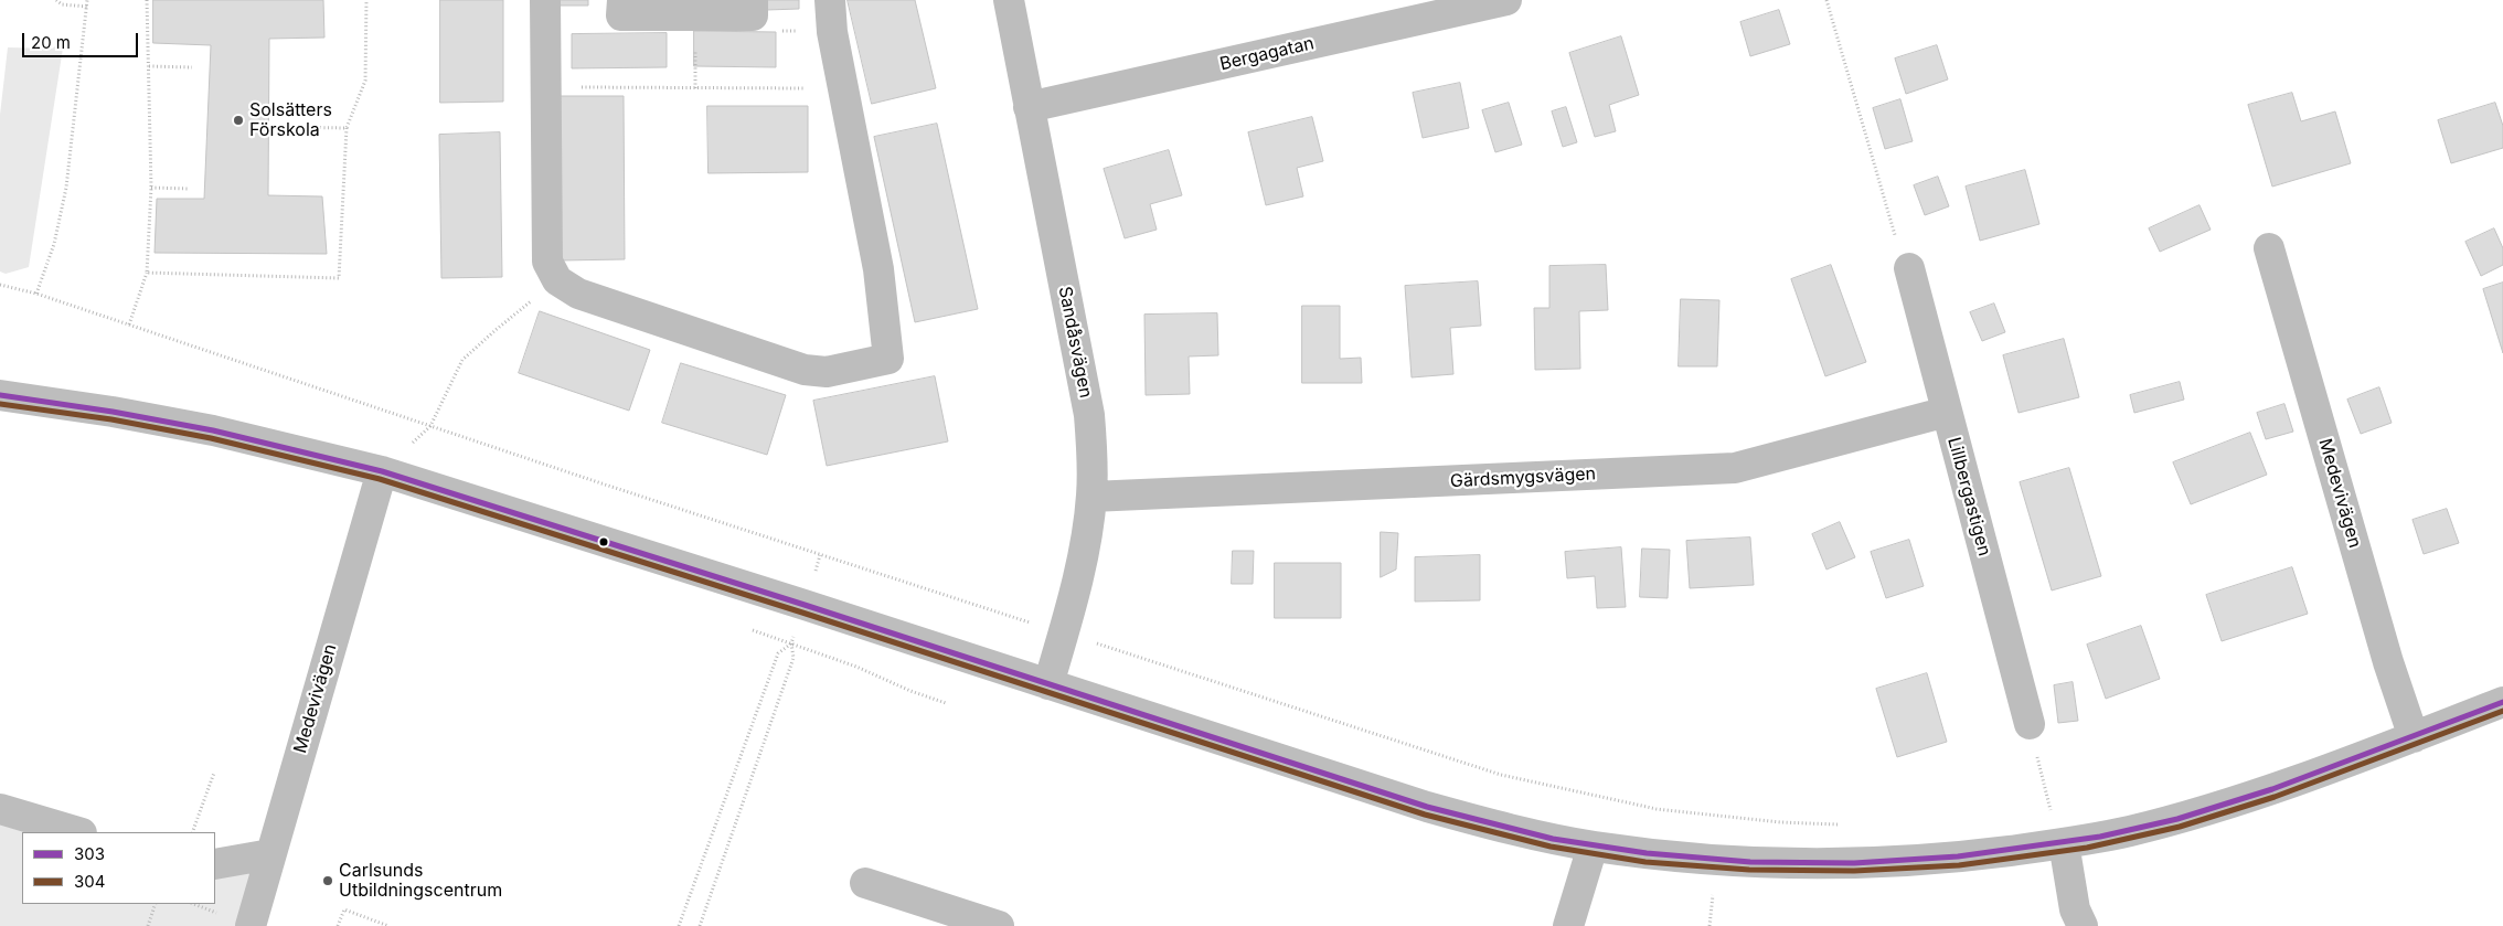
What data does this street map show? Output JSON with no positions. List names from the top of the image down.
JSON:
{
  "streets": {
    "street": [
      "Bergagatan",
      "Sandåsvägen",
      "Gärdsmygsvägen",
      "Medevivägen",
      "Lillbergastigen"
    ]
  },
  "crossings": [
    ["Bergagatan", "Sandåsvägen"],
    ["Sandåsvägen", "Gärdsmygsvägen"],
    ["Gärdsmygsvägen", "Lillbergastigen"]
  ],
  "places": ["Solsätters Förskola", "Carlsunds Utbildningscentrum"],
  "lines": ["transit line 303", "transit line 304"],
  "legend": ["303", "304"],
  "scale_bar": "20 m"
}
